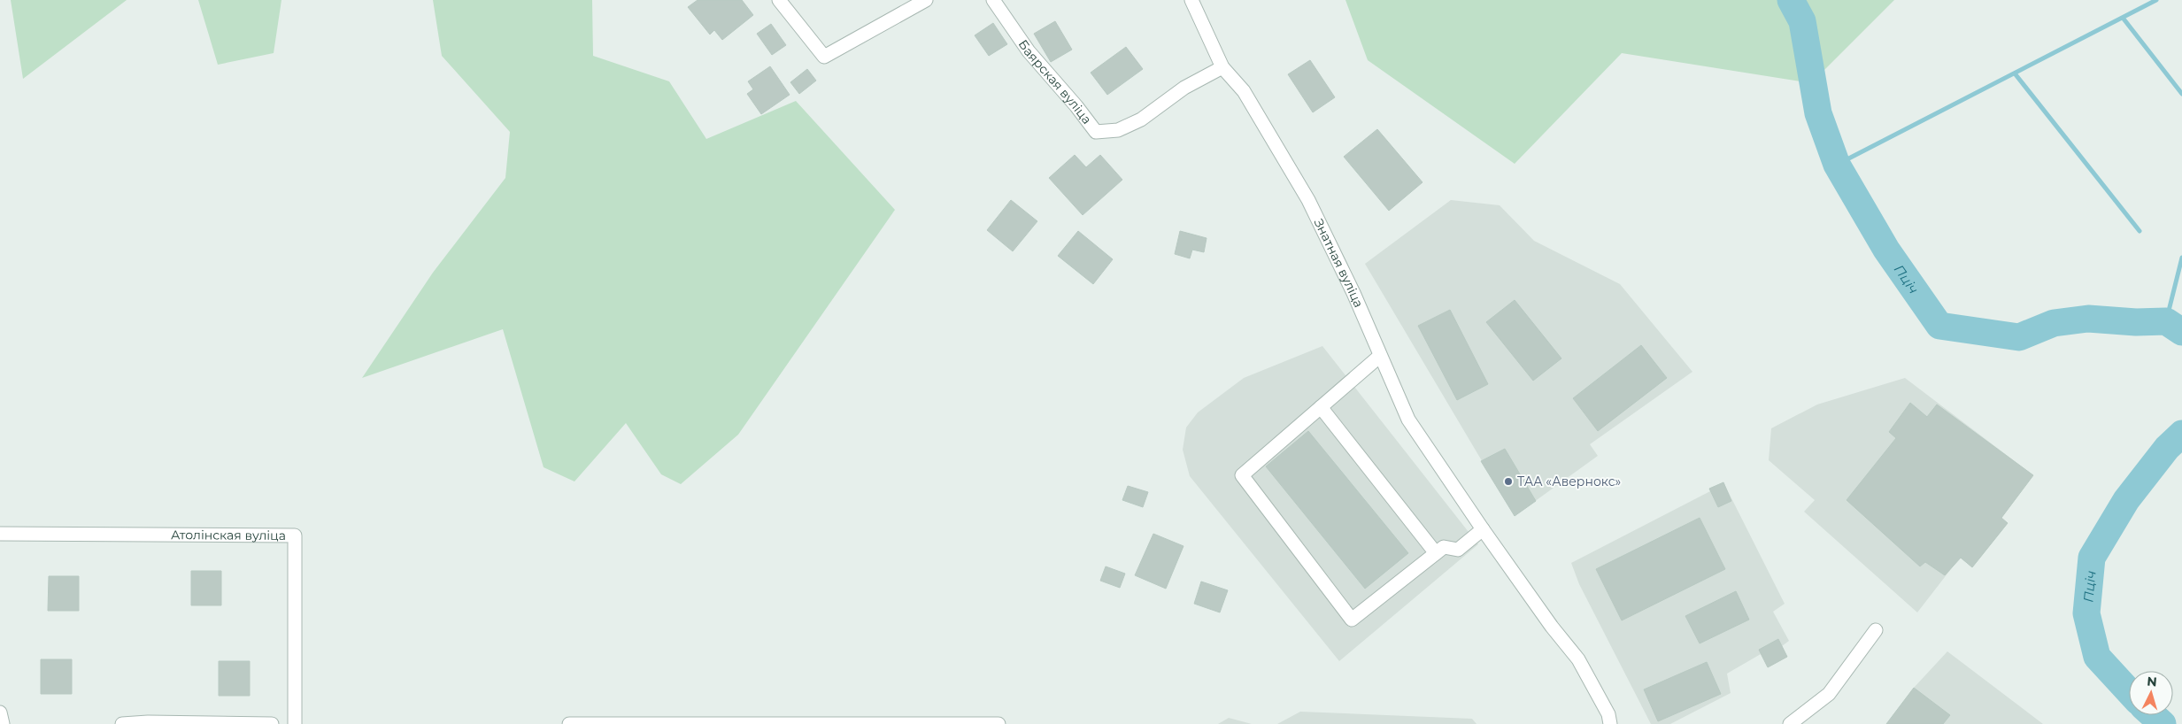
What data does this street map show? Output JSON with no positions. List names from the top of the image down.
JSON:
{
  "streets": {
    "street": ["Баярская вуліца", "Знатная вуліца", "Атолінская вуліца"]
  },
  "crossings": [
    ["Баярская вуліца", "Знатная вуліца"]
  ],
  "water": ["Пціч"],
  "places": ["ТАА «Авернокс»"],
  "north": "top"
}
